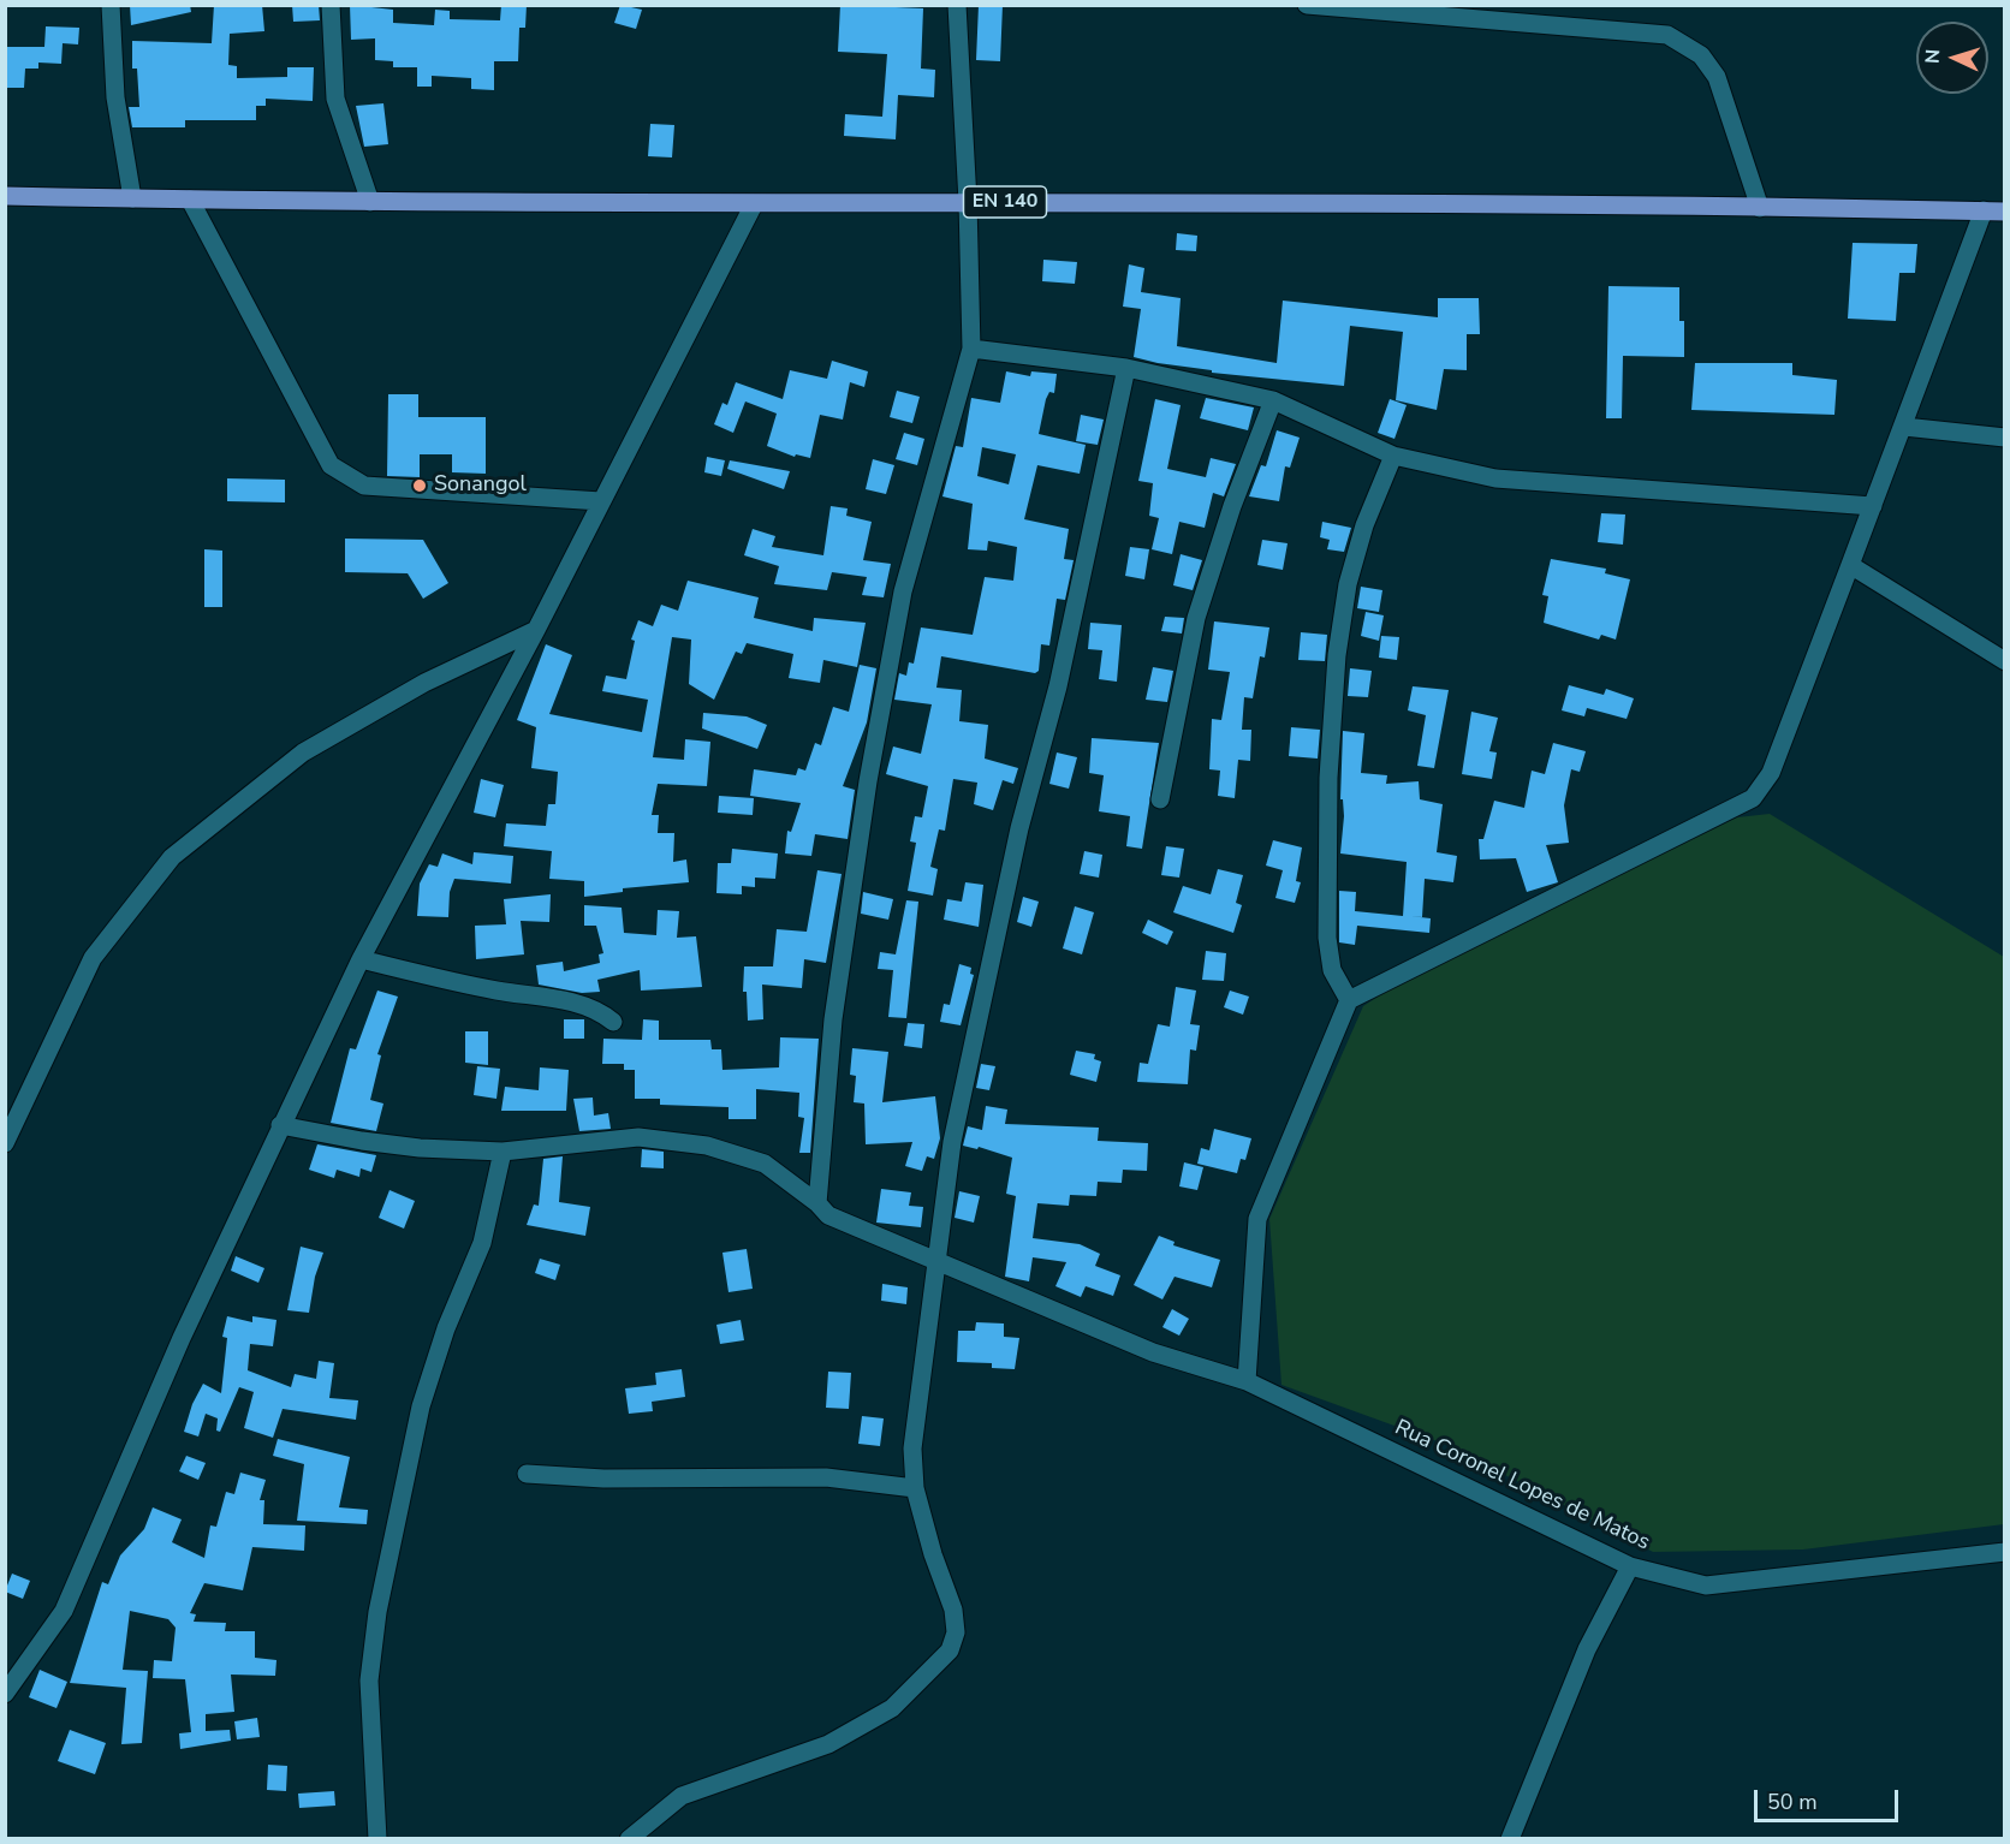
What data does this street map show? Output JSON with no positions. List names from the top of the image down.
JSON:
{
  "streets": {
    "main road": ["EN 140"],
    "street": ["Rua Coronel Lopes de Matos"]
  },
  "places": ["Sonangol"],
  "scale_bar": "50 m",
  "north": "left"
}
